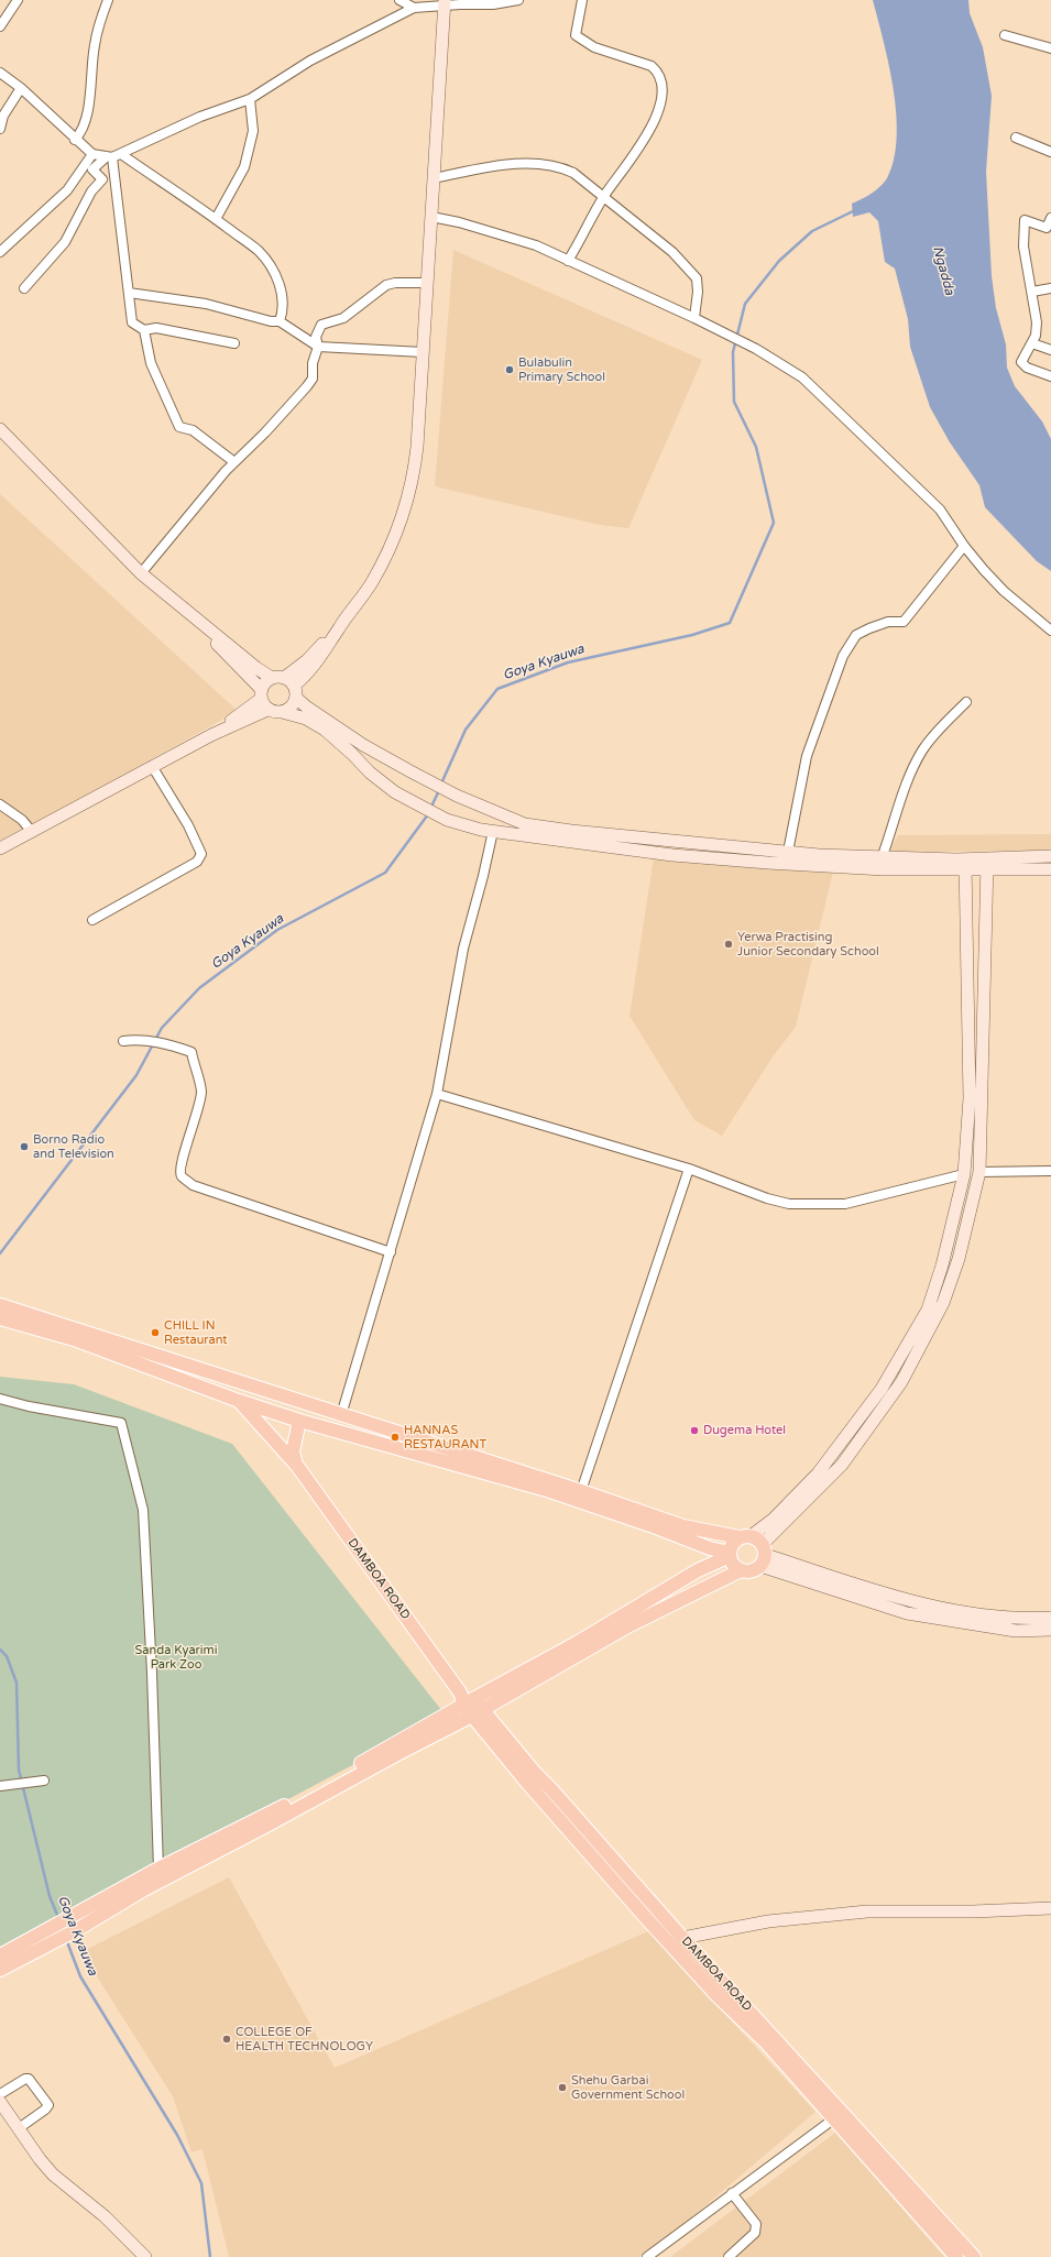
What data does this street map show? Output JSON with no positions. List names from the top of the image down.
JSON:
{
  "streets": {
    "main road": ["DAMBOA ROAD"]
  },
  "water": ["Ngadda", "Goya Kyauwa"],
  "parks": ["Sanda Kyarimi Park Zoo"],
  "places": [
    "Bulabulin Primary School",
    "Yerwa Practising Junior Secondary School",
    "Borno Radio and Television",
    "CHILL IN Restaurant",
    "Dugema Hotel",
    "HANNAS RESTAURANT",
    "COLLEGE OF HEALTH TECHNOLOGY",
    "Shehu Garbai Government School"
  ]
}
